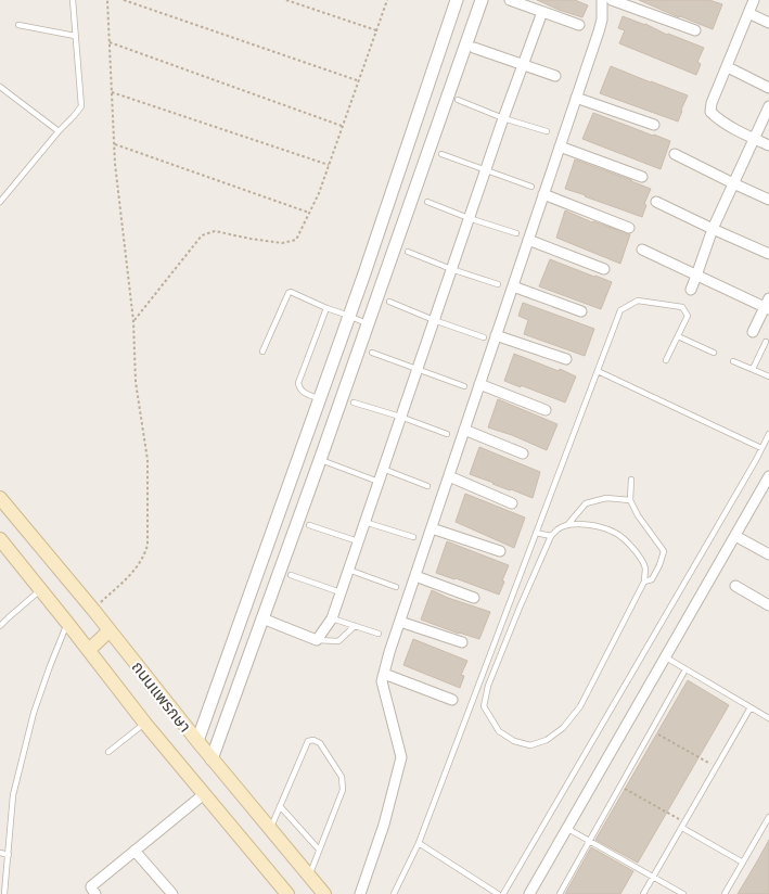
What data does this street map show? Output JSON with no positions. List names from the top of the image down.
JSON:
{
  "streets": {
    "main road": ["ถนนแพรกษา"]
  }
}
